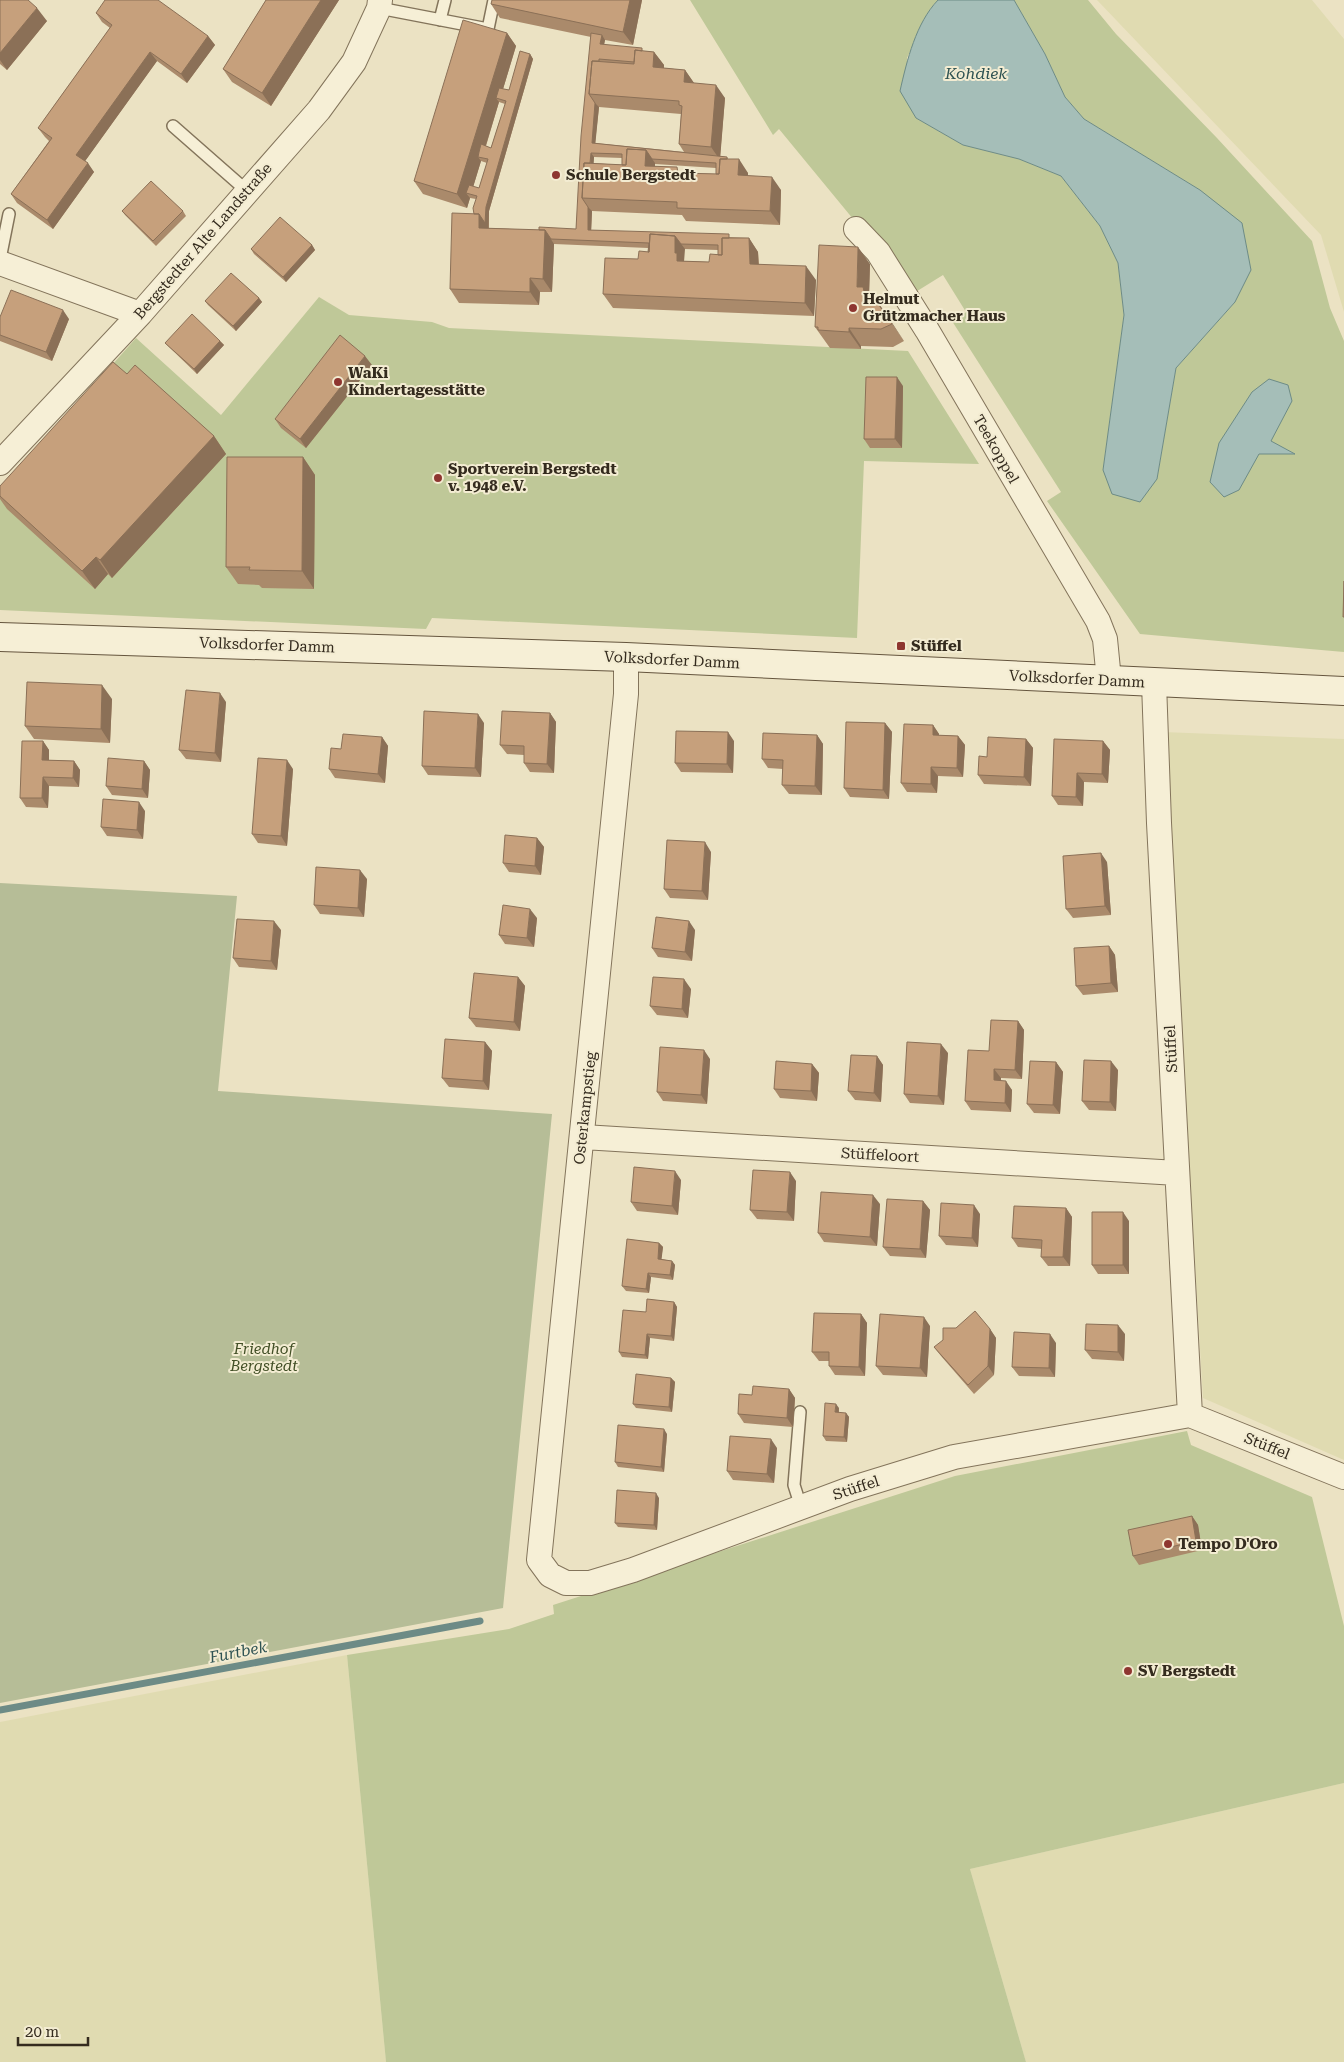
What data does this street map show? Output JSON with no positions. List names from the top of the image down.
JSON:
{
  "streets": {
    "main road": ["Volksdorfer Damm"],
    "street": [
      "Bergstedter Alte Landstraße",
      "Teekoppel",
      "Stüffel",
      "Osterkampstieg",
      "Stüffeloort"
    ]
  },
  "crossings": [
    ["Teekoppel", "Volksdorfer Damm"],
    ["Volksdorfer Damm", "Stüffel"],
    ["Volksdorfer Damm", "Osterkampstieg"],
    ["Stüffel", "Osterkampstieg"],
    ["Stüffel", "Stüffeloort"],
    ["Osterkampstieg", "Stüffeloort"]
  ],
  "water": ["Kohdiek", "Furtbek"],
  "parks": ["Friedhof Bergstedt"],
  "places": {
    "other": [
      "Schule Bergstedt",
      "Helmut Grützmacher Haus",
      "WaKi Kindertagesstätte",
      "Sportverein Bergstedt v. 1948 e.V.",
      "Tempo D'Oro",
      "SV Bergstedt"
    ],
    "transit": ["Stüffel"]
  },
  "scale_bar": "20 m"
}
